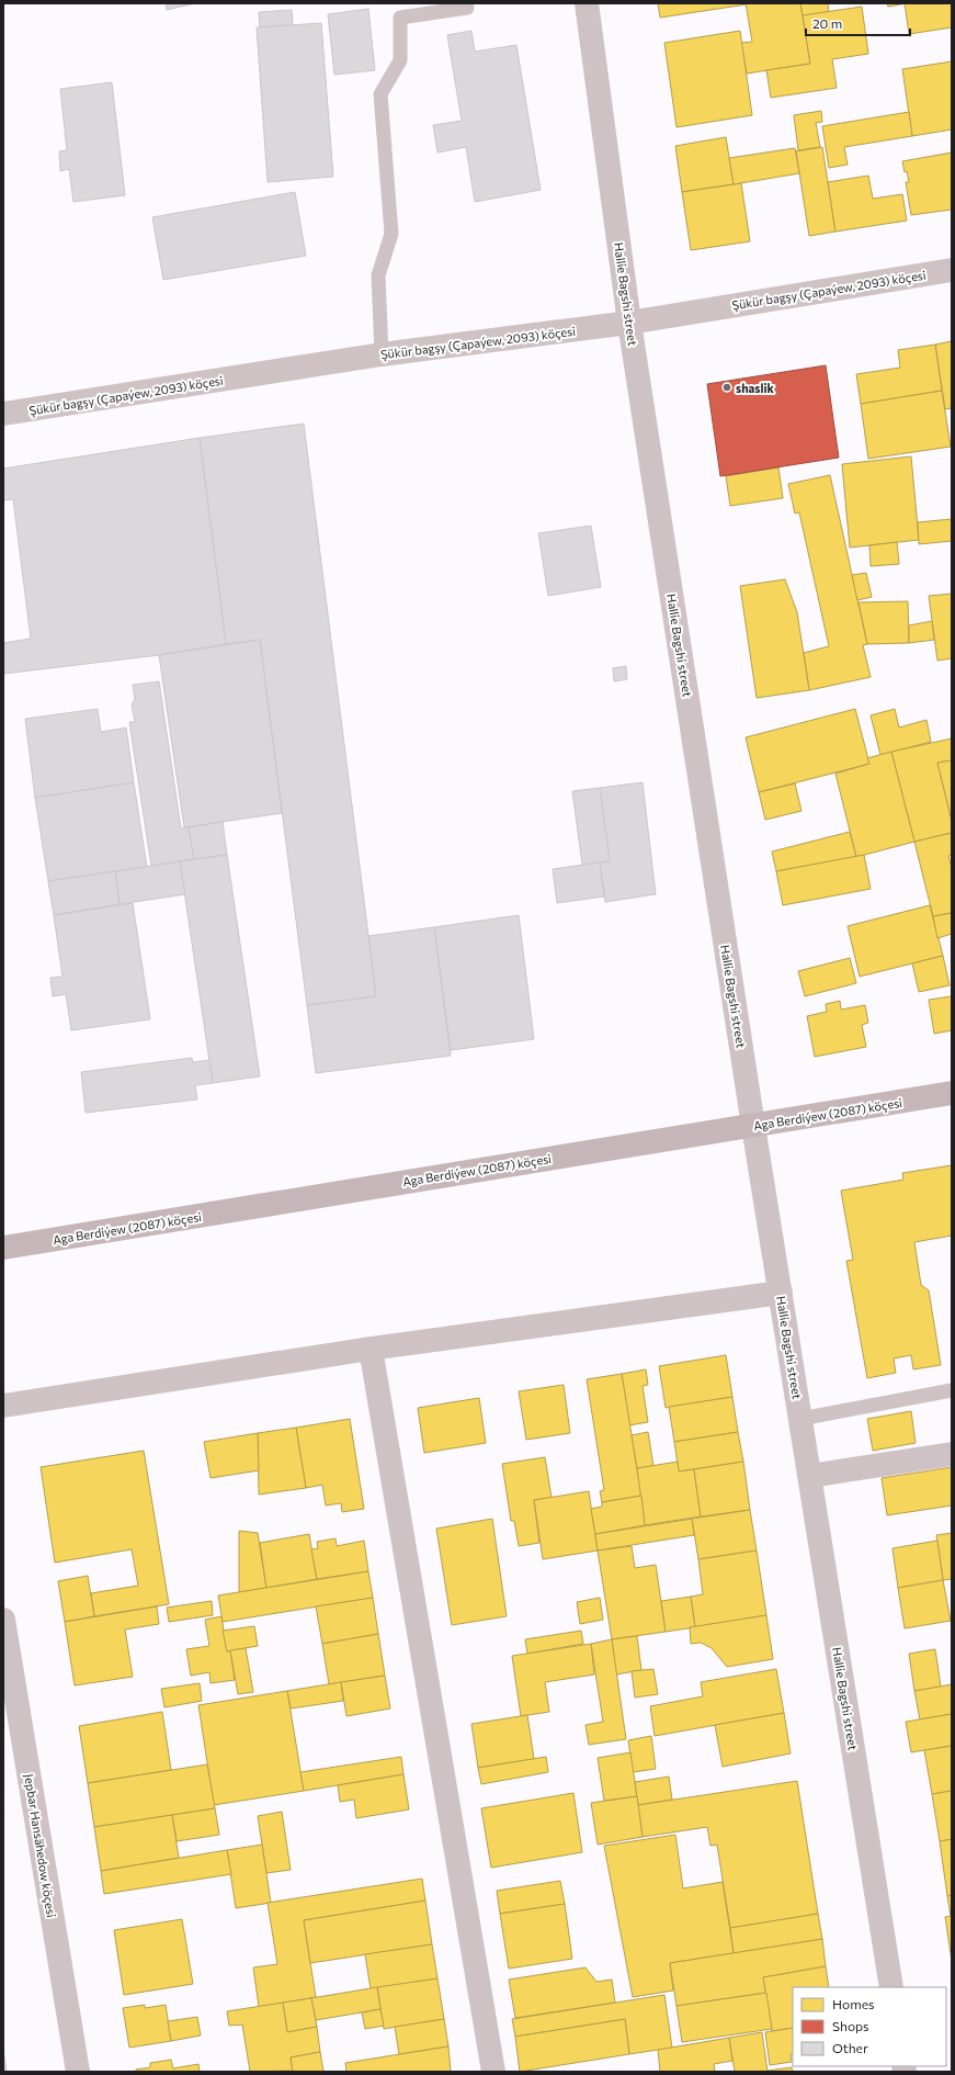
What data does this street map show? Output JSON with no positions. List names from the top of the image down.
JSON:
{
  "streets": {
    "street": [
      "Şükür bagşy (Çapaýew, 2093) köçesi",
      "Hallie Bagshi street",
      "Aga Berdiýew (2087) köçesi",
      "Jepbar Hansähedow köçesi"
    ]
  },
  "crossings": [
    ["Şükür bagşy (Çapaýew, 2093) köçesi", "Hallie Bagshi street"],
    ["Hallie Bagshi street", "Aga Berdiýew (2087) köçesi"]
  ],
  "places": ["shaslik"],
  "legend": ["Homes", "Shops", "Other"],
  "scale_bar": "20 m"
}
